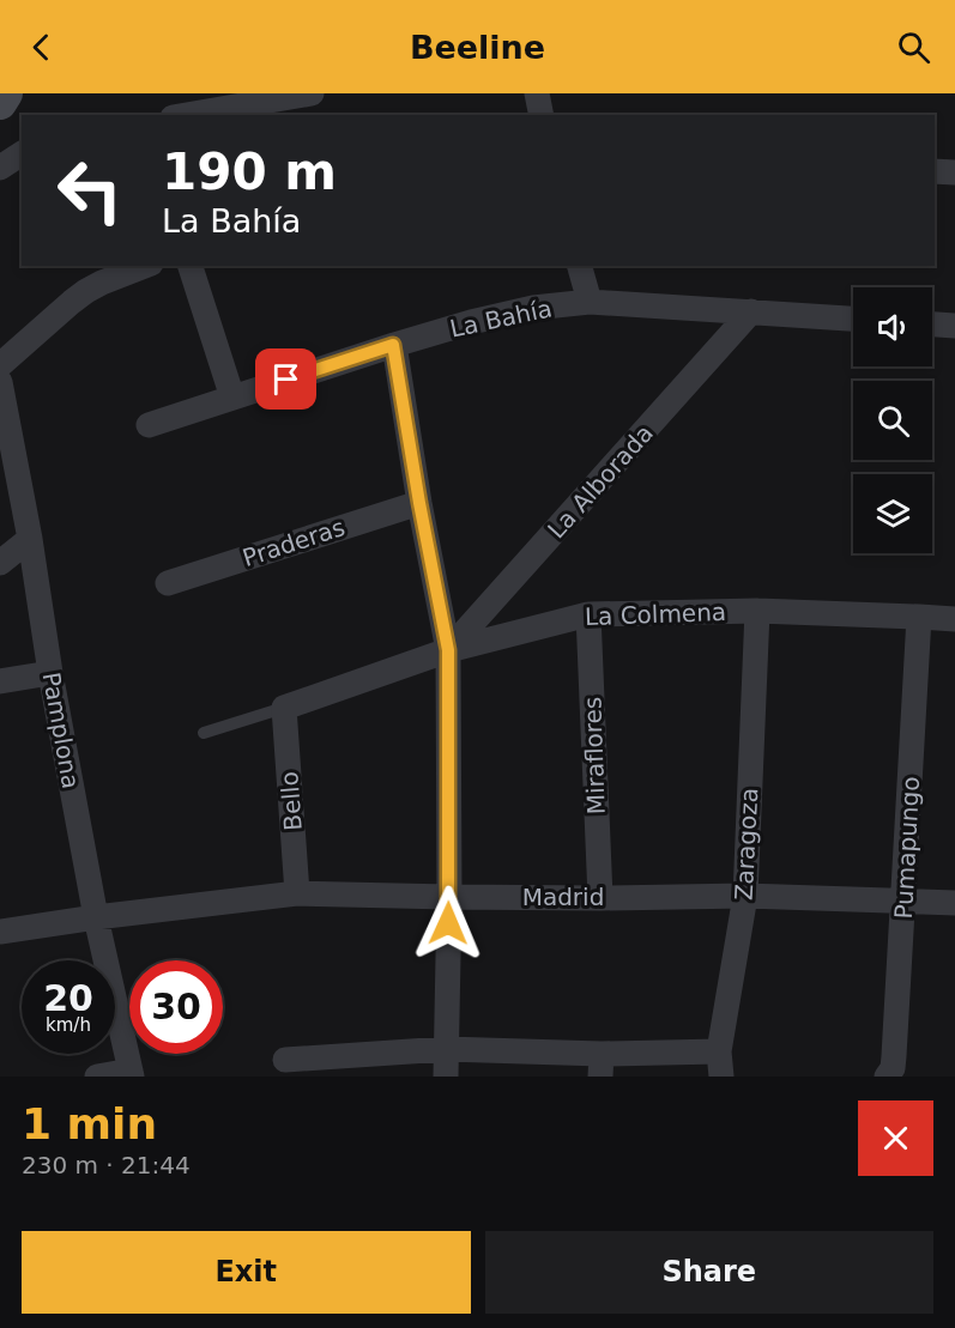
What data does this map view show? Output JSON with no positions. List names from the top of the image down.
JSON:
{
  "streets": {
    "street": [
      "La Bahía",
      "La Alborada",
      "Praderas",
      "La Colmena",
      "Pamplona",
      "Miraflores",
      "Bello",
      "Zaragoza",
      "Pumapungo",
      "Madrid"
    ]
  },
  "crossings": [
    ["La Bahía", "La Alborada"],
    ["La Alborada", "La Colmena"],
    ["La Colmena", "Miraflores"],
    ["La Colmena", "Bello"],
    ["La Colmena", "Zaragoza"],
    ["La Colmena", "Pumapungo"],
    ["Pamplona", "Madrid"],
    ["Miraflores", "Madrid"],
    ["Bello", "Madrid"],
    ["Zaragoza", "Madrid"],
    ["Pumapungo", "Madrid"]
  ],
  "page": {
    "header": "Beeline",
    "turn": ["190 m", "La Bahía"],
    "speed": "20 km/h",
    "limit": "30",
    "heading": ["1 min", "230 m · 21:44"],
    "buttons": ["Exit", "Share"]
  }
}
